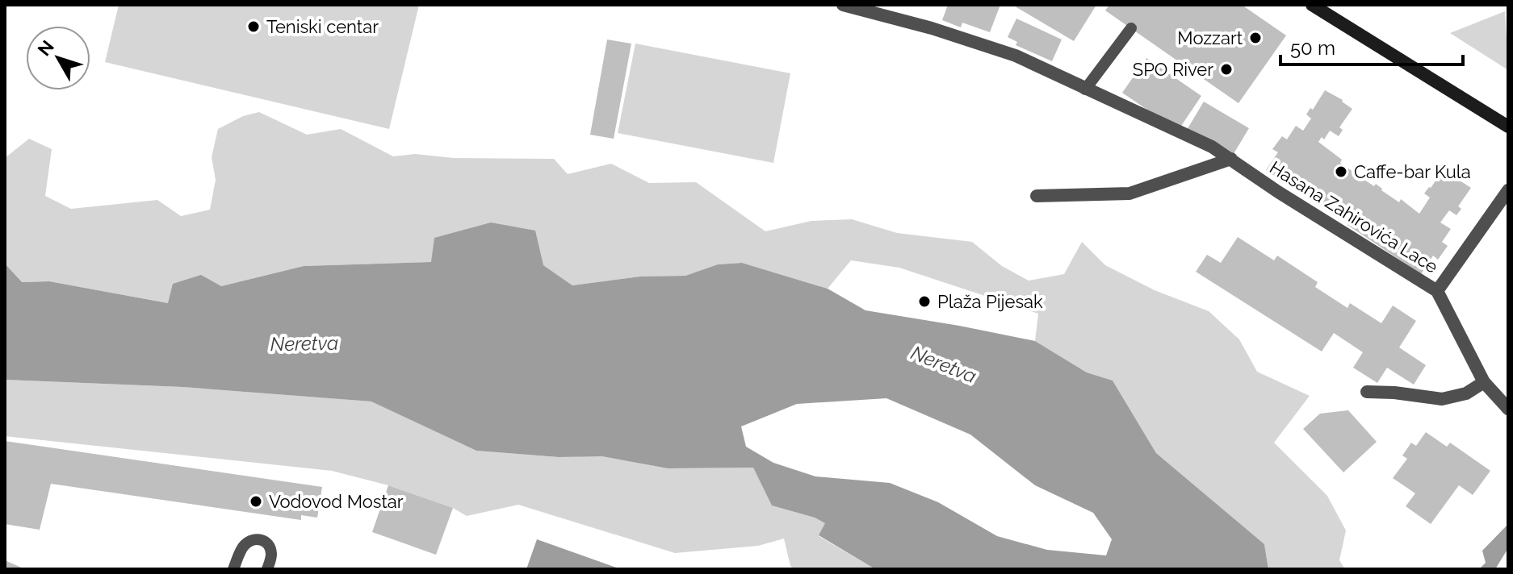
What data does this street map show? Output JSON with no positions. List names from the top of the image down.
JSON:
{
  "streets": {
    "street": ["Hasana Zahirovića Lace"]
  },
  "water": ["Neretva"],
  "places": [
    "Teniski centar",
    "Mozzart",
    "SPO River",
    "Caffe-bar Kula",
    "Plaža Pijesak",
    "Vodovod Mostar"
  ],
  "scale_bar": "50 m",
  "north": "top left"
}
